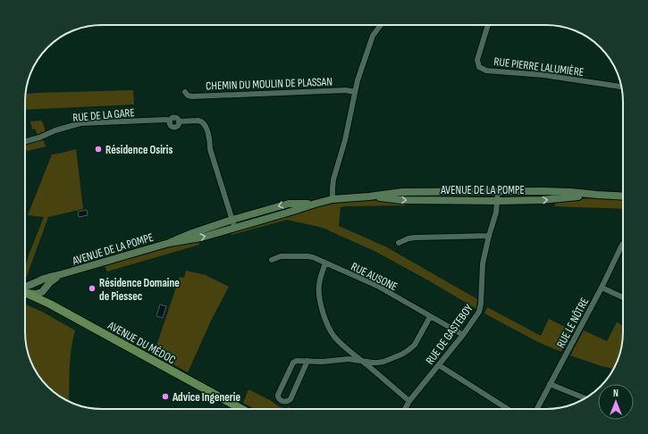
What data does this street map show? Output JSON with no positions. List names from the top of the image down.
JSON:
{
  "streets": {
    "main road": ["AVENUE DU MÉDOC"],
    "street": [
      "RUE PIERRE LALUMIÈRE",
      "CHEMIN DU MOULIN DE PLASSAN",
      "RUE DE LA GARE",
      "AVENUE DE LA POMPE",
      "RUE AUSONE",
      "RUE LE NÔTRE",
      "RUE DE GASTEBOY"
    ]
  },
  "crossings": [
    ["RUE DE LA GARE", "AVENUE DE LA POMPE"],
    ["AVENUE DE LA POMPE", "RUE DE GASTEBOY"],
    ["RUE AUSONE", "RUE DE GASTEBOY"]
  ],
  "places": ["Résidence Osiris", "Résidence Domaine de Piessec", "Advice Ingenerie"],
  "north": "top"
}
